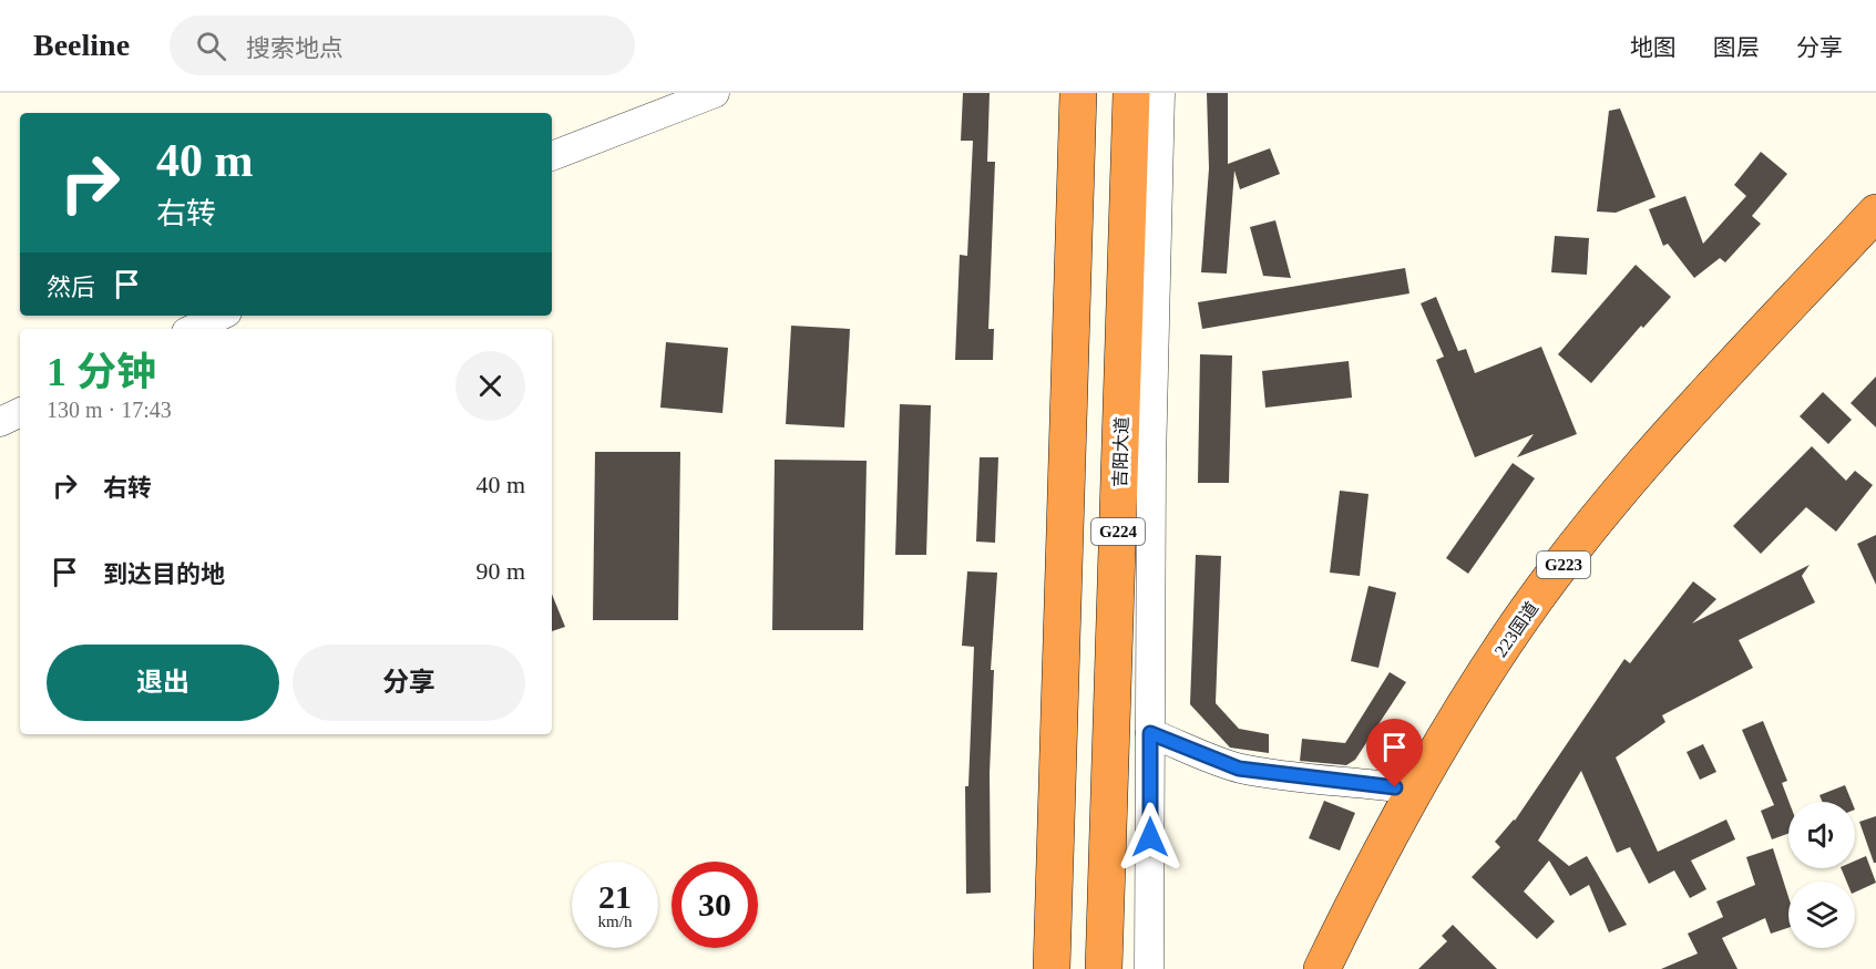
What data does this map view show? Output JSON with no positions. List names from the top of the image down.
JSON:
{
  "streets": {
    "highway": [
      "吉阳大道",
      "G224",
      "G223",
      "223国道"
    ]
  },
  "page": {
    "header": "Beeline",
    "search": "搜索地点",
    "nav": ["地图", "图层", "分享"],
    "turn": ["40 m", "右转"],
    "then": "然后",
    "heading": ["1 分钟", "130 m · 17:43"],
    "list": [
      {
        "name": "右转",
        "value": "40 m"
      },
      {
        "name": "到达目的地",
        "value": "90 m"
      }
    ],
    "buttons": ["退出", "分享"],
    "speed": "21 km/h",
    "limit": "30"
  }
}
